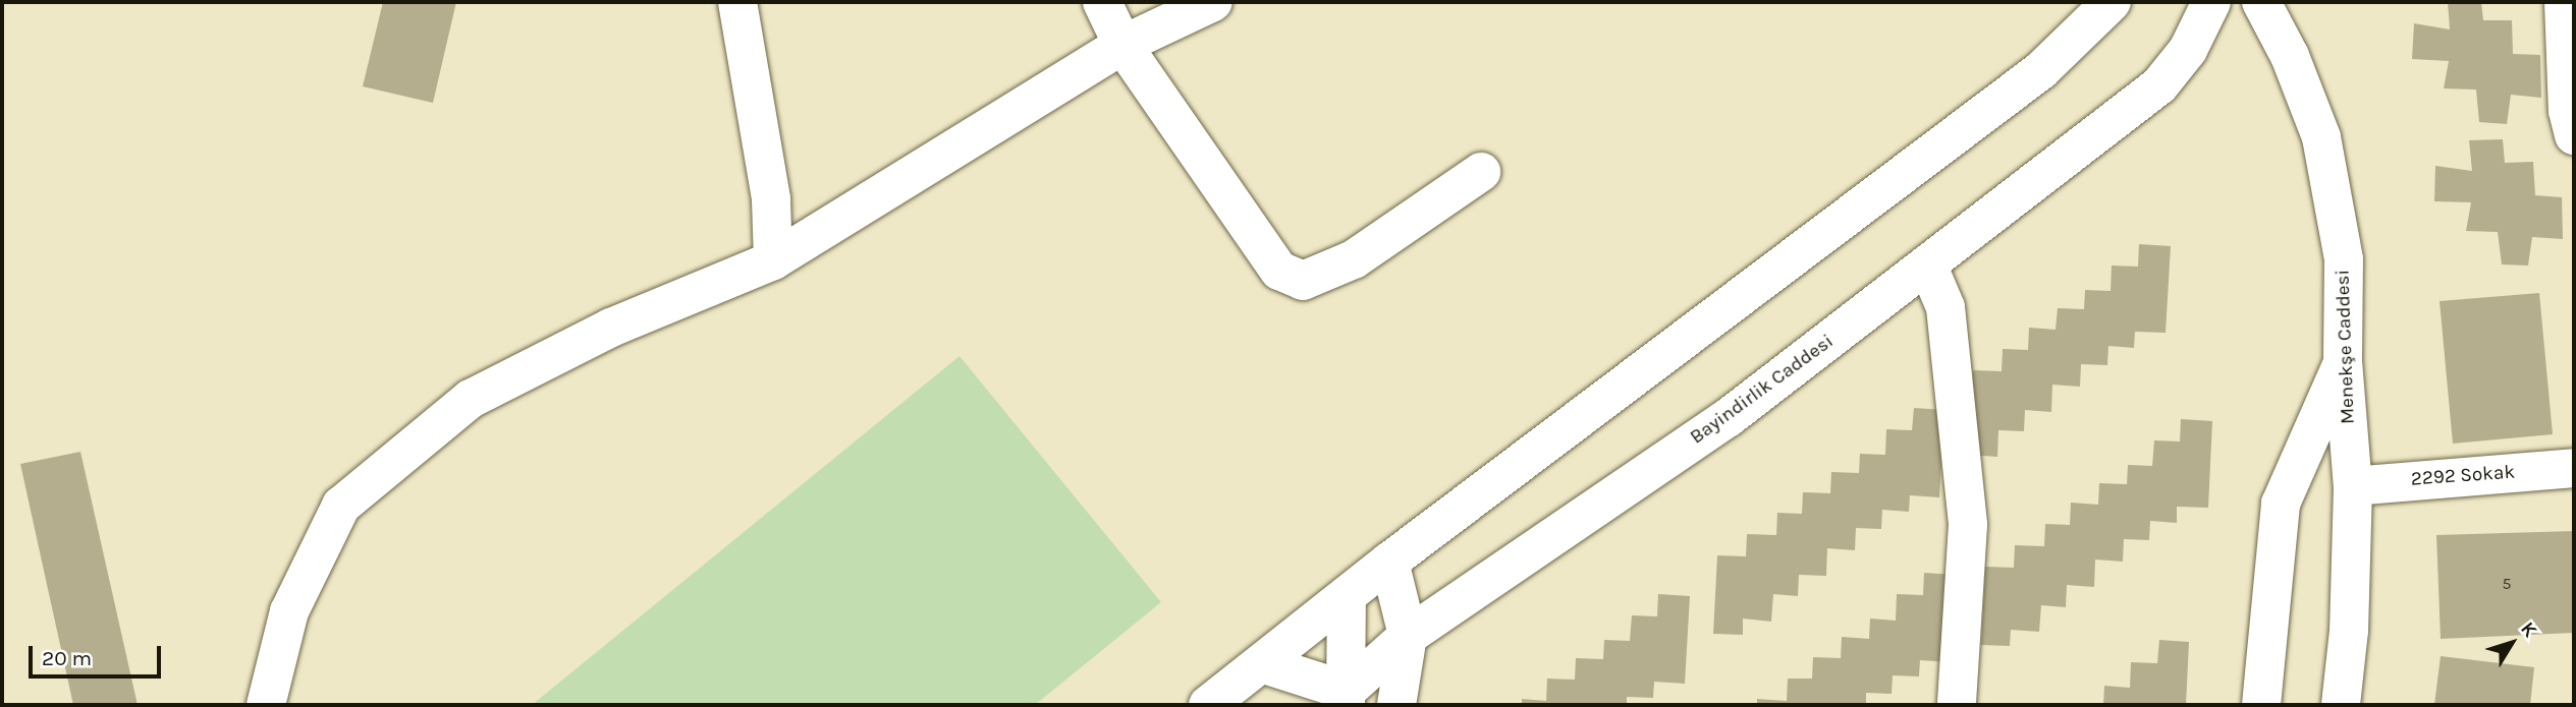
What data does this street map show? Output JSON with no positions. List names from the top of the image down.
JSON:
{
  "streets": {
    "street": ["Menekşe Caddesi", "Bayindirlik Caddesi", "2292 Sokak"]
  },
  "crossings": [
    ["Menekşe Caddesi", "2292 Sokak"]
  ],
  "house_numbers": ["5"],
  "scale_bar": "20 m",
  "north": "top right"
}
